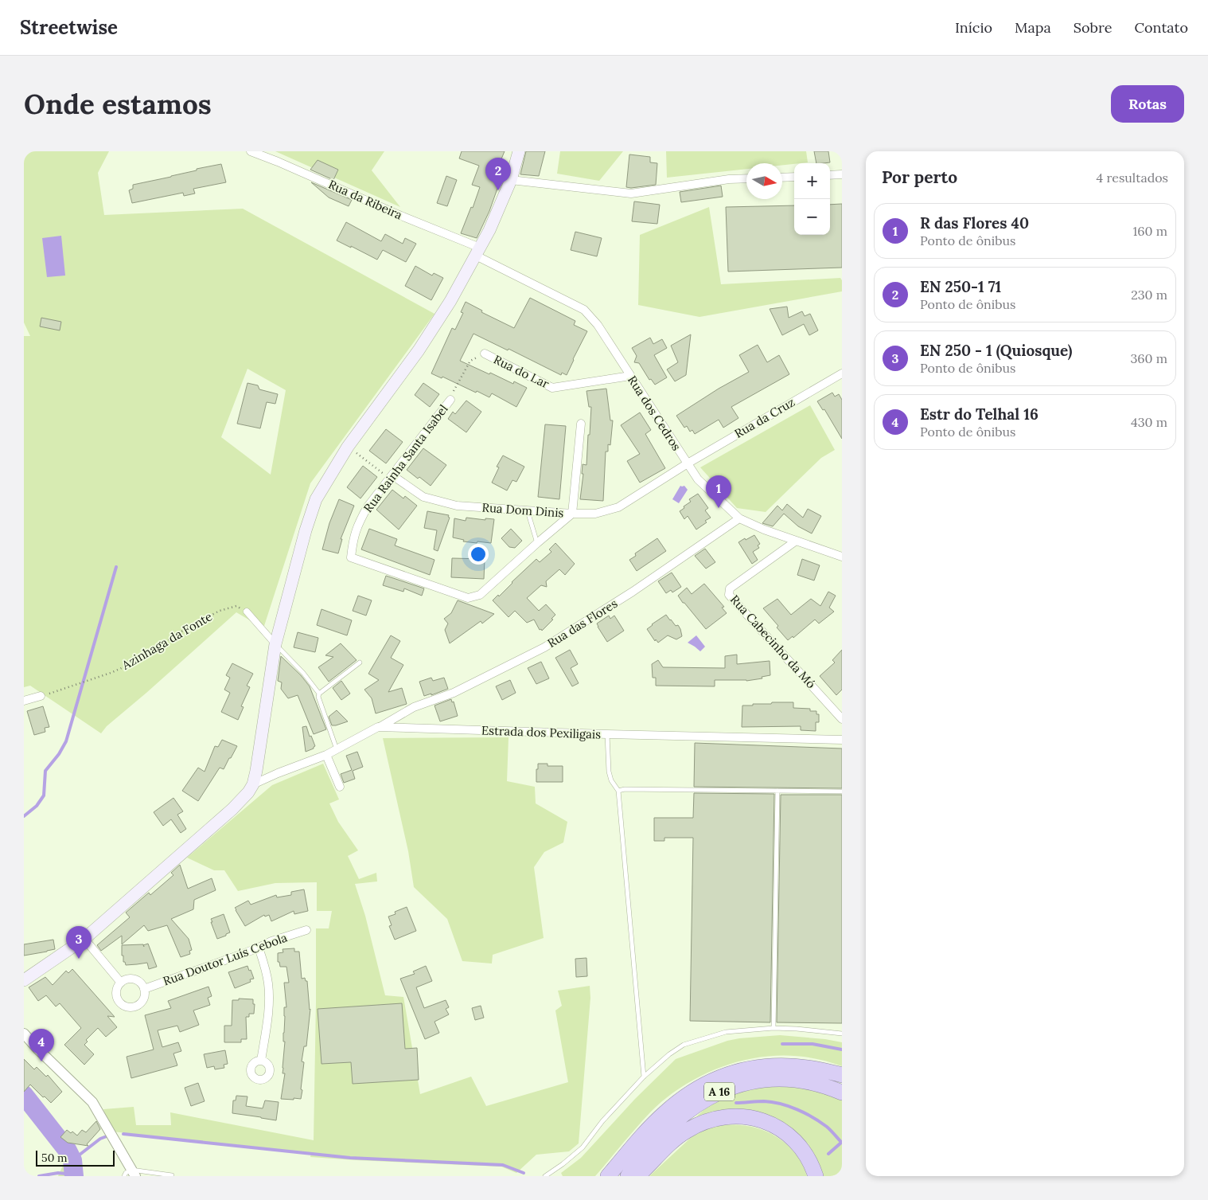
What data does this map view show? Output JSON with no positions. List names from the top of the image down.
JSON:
{
  "streets": {
    "highway": ["A 16"],
    "street": [
      "Rua da Ribeira",
      "Rua do Lar",
      "Rua dos Cedros",
      "Rua da Cruz",
      "Rua Rainha Santa Isabel",
      "Rua Dom Dinis",
      "Rua das Flores",
      "Rua Cabecinho da Mó",
      "Estrada dos Pexiligais",
      "Rua Doutor Luís Cebola"
    ],
    "path": ["Azinhaga da Fonte"]
  },
  "crossings": [
    ["Rua da Ribeira", "Rua dos Cedros"],
    ["Rua do Lar", "Rua dos Cedros"],
    ["Rua dos Cedros", "Rua da Cruz"],
    ["Rua dos Cedros", "Rua das Flores"],
    ["Rua dos Cedros", "Rua Cabecinho da Mó"],
    ["Rua Rainha Santa Isabel", "Rua Dom Dinis"],
    ["Rua das Flores", "Estrada dos Pexiligais"]
  ],
  "scale_bar": "50 m",
  "north": "right",
  "page": {
    "header": "Streetwise",
    "nav": [
      "Início",
      "Mapa",
      "Sobre",
      "Contato"
    ],
    "buttons": "Rotas",
    "title": "Onde estamos",
    "heading": ["Por perto", "4 resultados"],
    "pins": [
      "2",
      "1",
      "3",
      "4"
    ],
    "map_buttons": ["+", "−"],
    "list": [
      {
        "mark": "1",
        "name": "R das Flores 40",
        "note": "Ponto de ônibus",
        "value": "160 m"
      },
      {
        "mark": "2",
        "name": "EN 250-1 71",
        "note": "Ponto de ônibus",
        "value": "230 m"
      },
      {
        "mark": "3",
        "name": "EN 250 - 1 (Quiosque)",
        "note": "Ponto de ônibus",
        "value": "360 m"
      },
      {
        "mark": "4",
        "name": "Estr do Telhal 16",
        "note": "Ponto de ônibus",
        "value": "430 m"
      }
    ],
    "scale": "50 m"
  }
}
